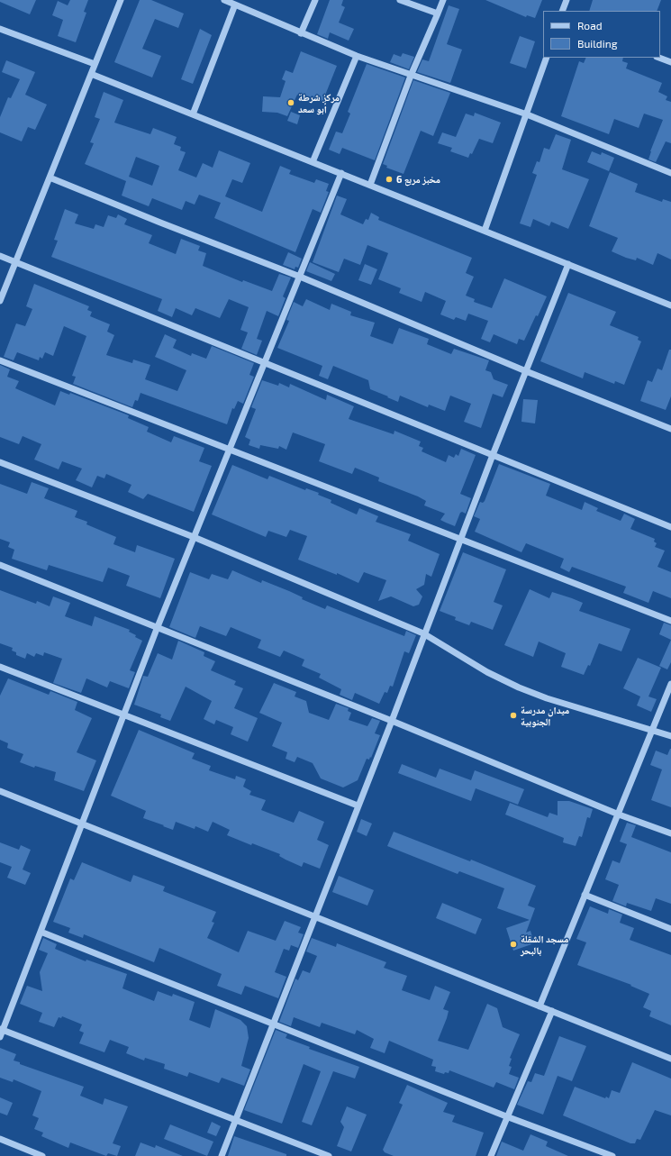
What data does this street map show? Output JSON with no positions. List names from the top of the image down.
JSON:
{
  "places": [
    "مركز شرطة أبو سعد",
    "مخبز مربع 6",
    "ميدان مدرسة الجنوبية",
    "مسجد الشقلة بالبحر"
  ],
  "legend": ["Road", "Building"]
}
